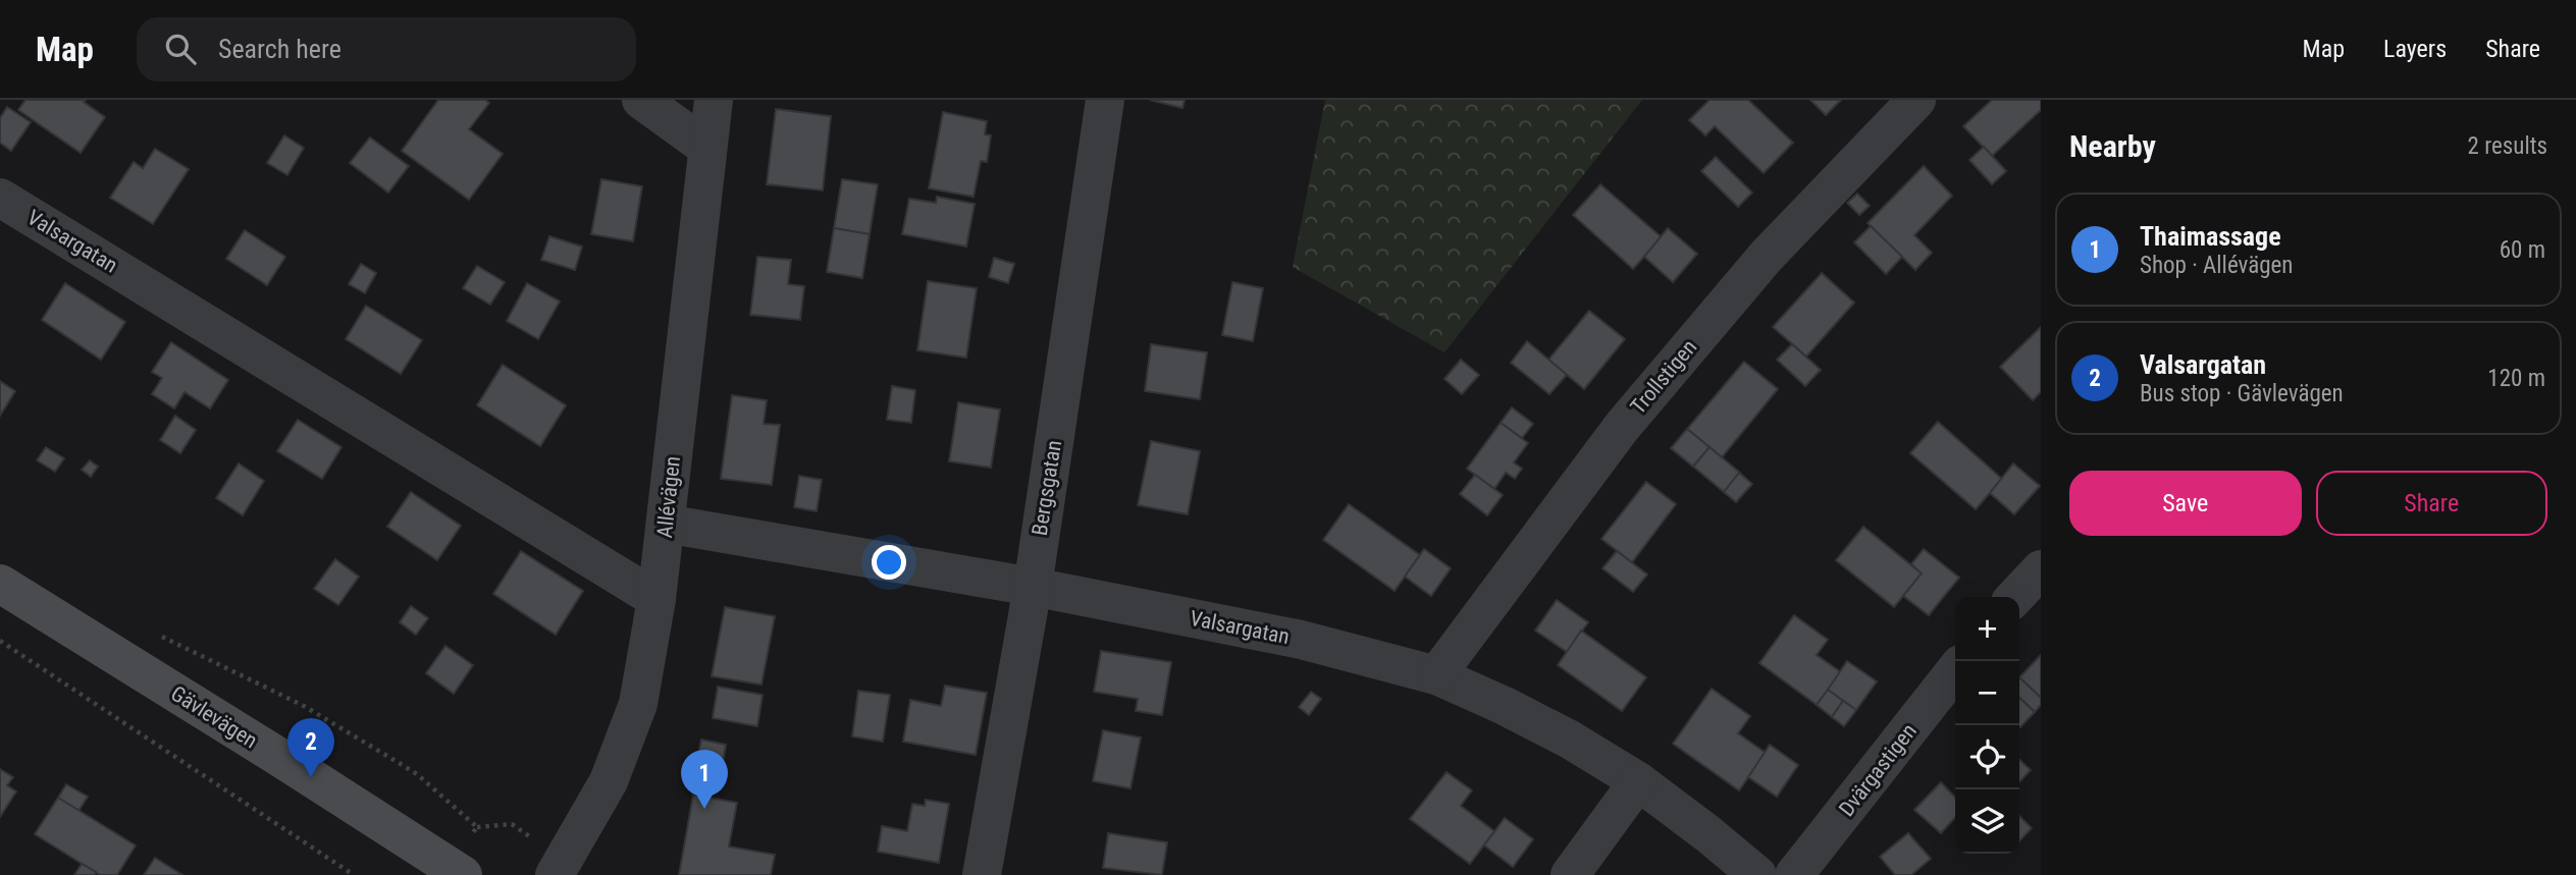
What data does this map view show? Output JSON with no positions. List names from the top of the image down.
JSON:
{
  "streets": {
    "main road": ["Gävlevägen"],
    "street": [
      "Valsargatan",
      "Trollstigen",
      "Bergsgatan",
      "Allévägen",
      "Dvärgastigen"
    ]
  },
  "crossings": [
    ["Valsargatan", "Trollstigen"],
    ["Valsargatan", "Bergsgatan"],
    ["Valsargatan", "Allévägen"]
  ],
  "page": {
    "header": "Map",
    "search": "Search here",
    "nav": ["Map", "Layers", "Share"],
    "heading": ["Nearby", "2 results"],
    "list": [
      {
        "mark": "1",
        "name": "Thaimassage",
        "note": "Shop · Allévägen",
        "value": "60 m"
      },
      {
        "mark": "2",
        "name": "Valsargatan",
        "note": "Bus stop · Gävlevägen",
        "value": "120 m"
      }
    ],
    "buttons": ["Save", "Share"],
    "map_buttons": ["+", "−"],
    "pins": ["2", "1"]
  }
}
